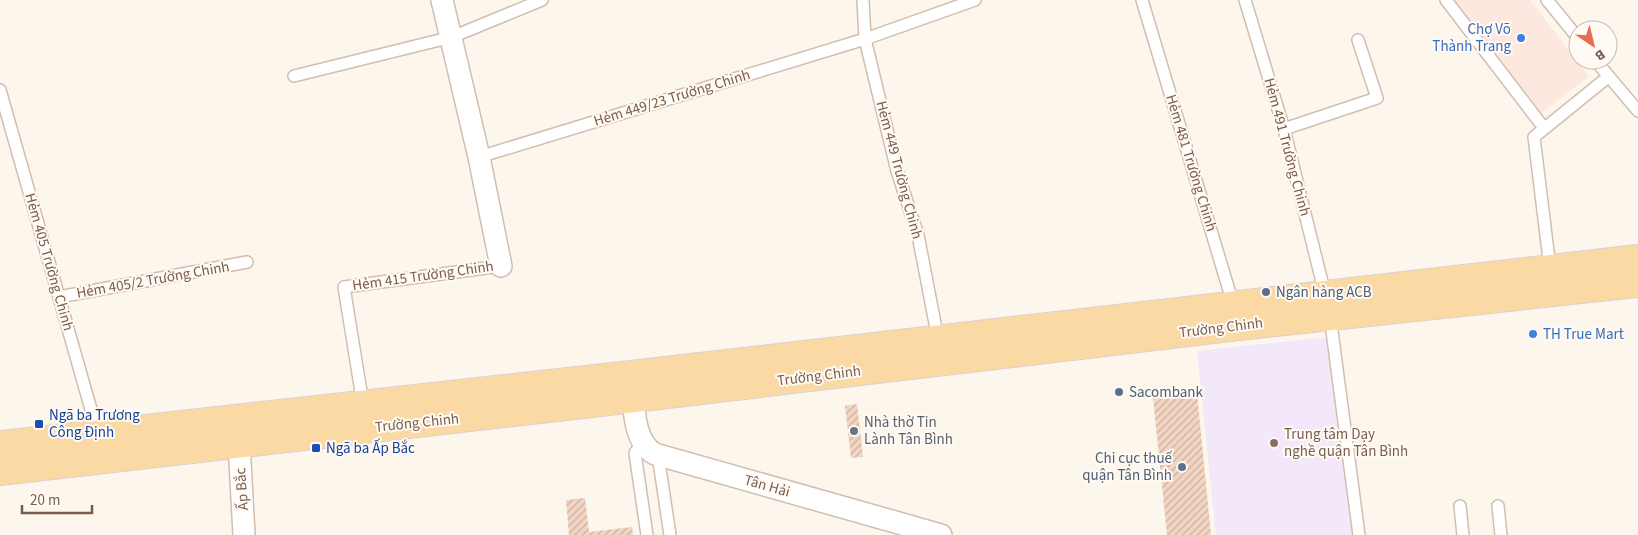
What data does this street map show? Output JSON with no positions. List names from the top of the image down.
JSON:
{
  "streets": {
    "main road": ["Trường Chinh"],
    "street": ["Hẻm 415 Trường Chinh", "Tân Hải", "Ấp Bắc"],
    "lane": [
      "Hẻm 449/23 Trường Chinh",
      "Hẻm 491 Trường Chinh",
      "Hẻm 481 Trường Chinh",
      "Hẻm 449 Trường Chinh",
      "Hẻm 405 Trường Chinh",
      "Hẻm 405/2 Trường Chinh"
    ]
  },
  "crossings": [
    ["Hẻm 449/23 Trường Chinh", "Hẻm 449 Trường Chinh"],
    ["Hẻm 449/23 Trường Chinh", "Hẻm 415 Trường Chinh"],
    ["Hẻm 491 Trường Chinh", "Trường Chinh"],
    ["Hẻm 481 Trường Chinh", "Trường Chinh"],
    ["Hẻm 449 Trường Chinh", "Trường Chinh"],
    ["Hẻm 405 Trường Chinh", "Hẻm 405/2 Trường Chinh"],
    ["Hẻm 405 Trường Chinh", "Trường Chinh"],
    ["Hẻm 415 Trường Chinh", "Trường Chinh"],
    ["Trường Chinh", "Ấp Bắc"]
  ],
  "places": {
    "other": [
      "Chợ Võ Thành Trang",
      "Ngân hàng ACB",
      "TH True Mart",
      "Sacombank",
      "Nhà thờ Tin Lành Tân Bình",
      "Trung tâm Dạy nghề quận Tân Bình",
      "Chi cục thuế quận Tân Bình"
    ],
    "transit": ["Ngã ba Trương Công Định", "Ngã ba Ấp Bắc"]
  },
  "scale_bar": "20 m",
  "north": "bottom right"
}
